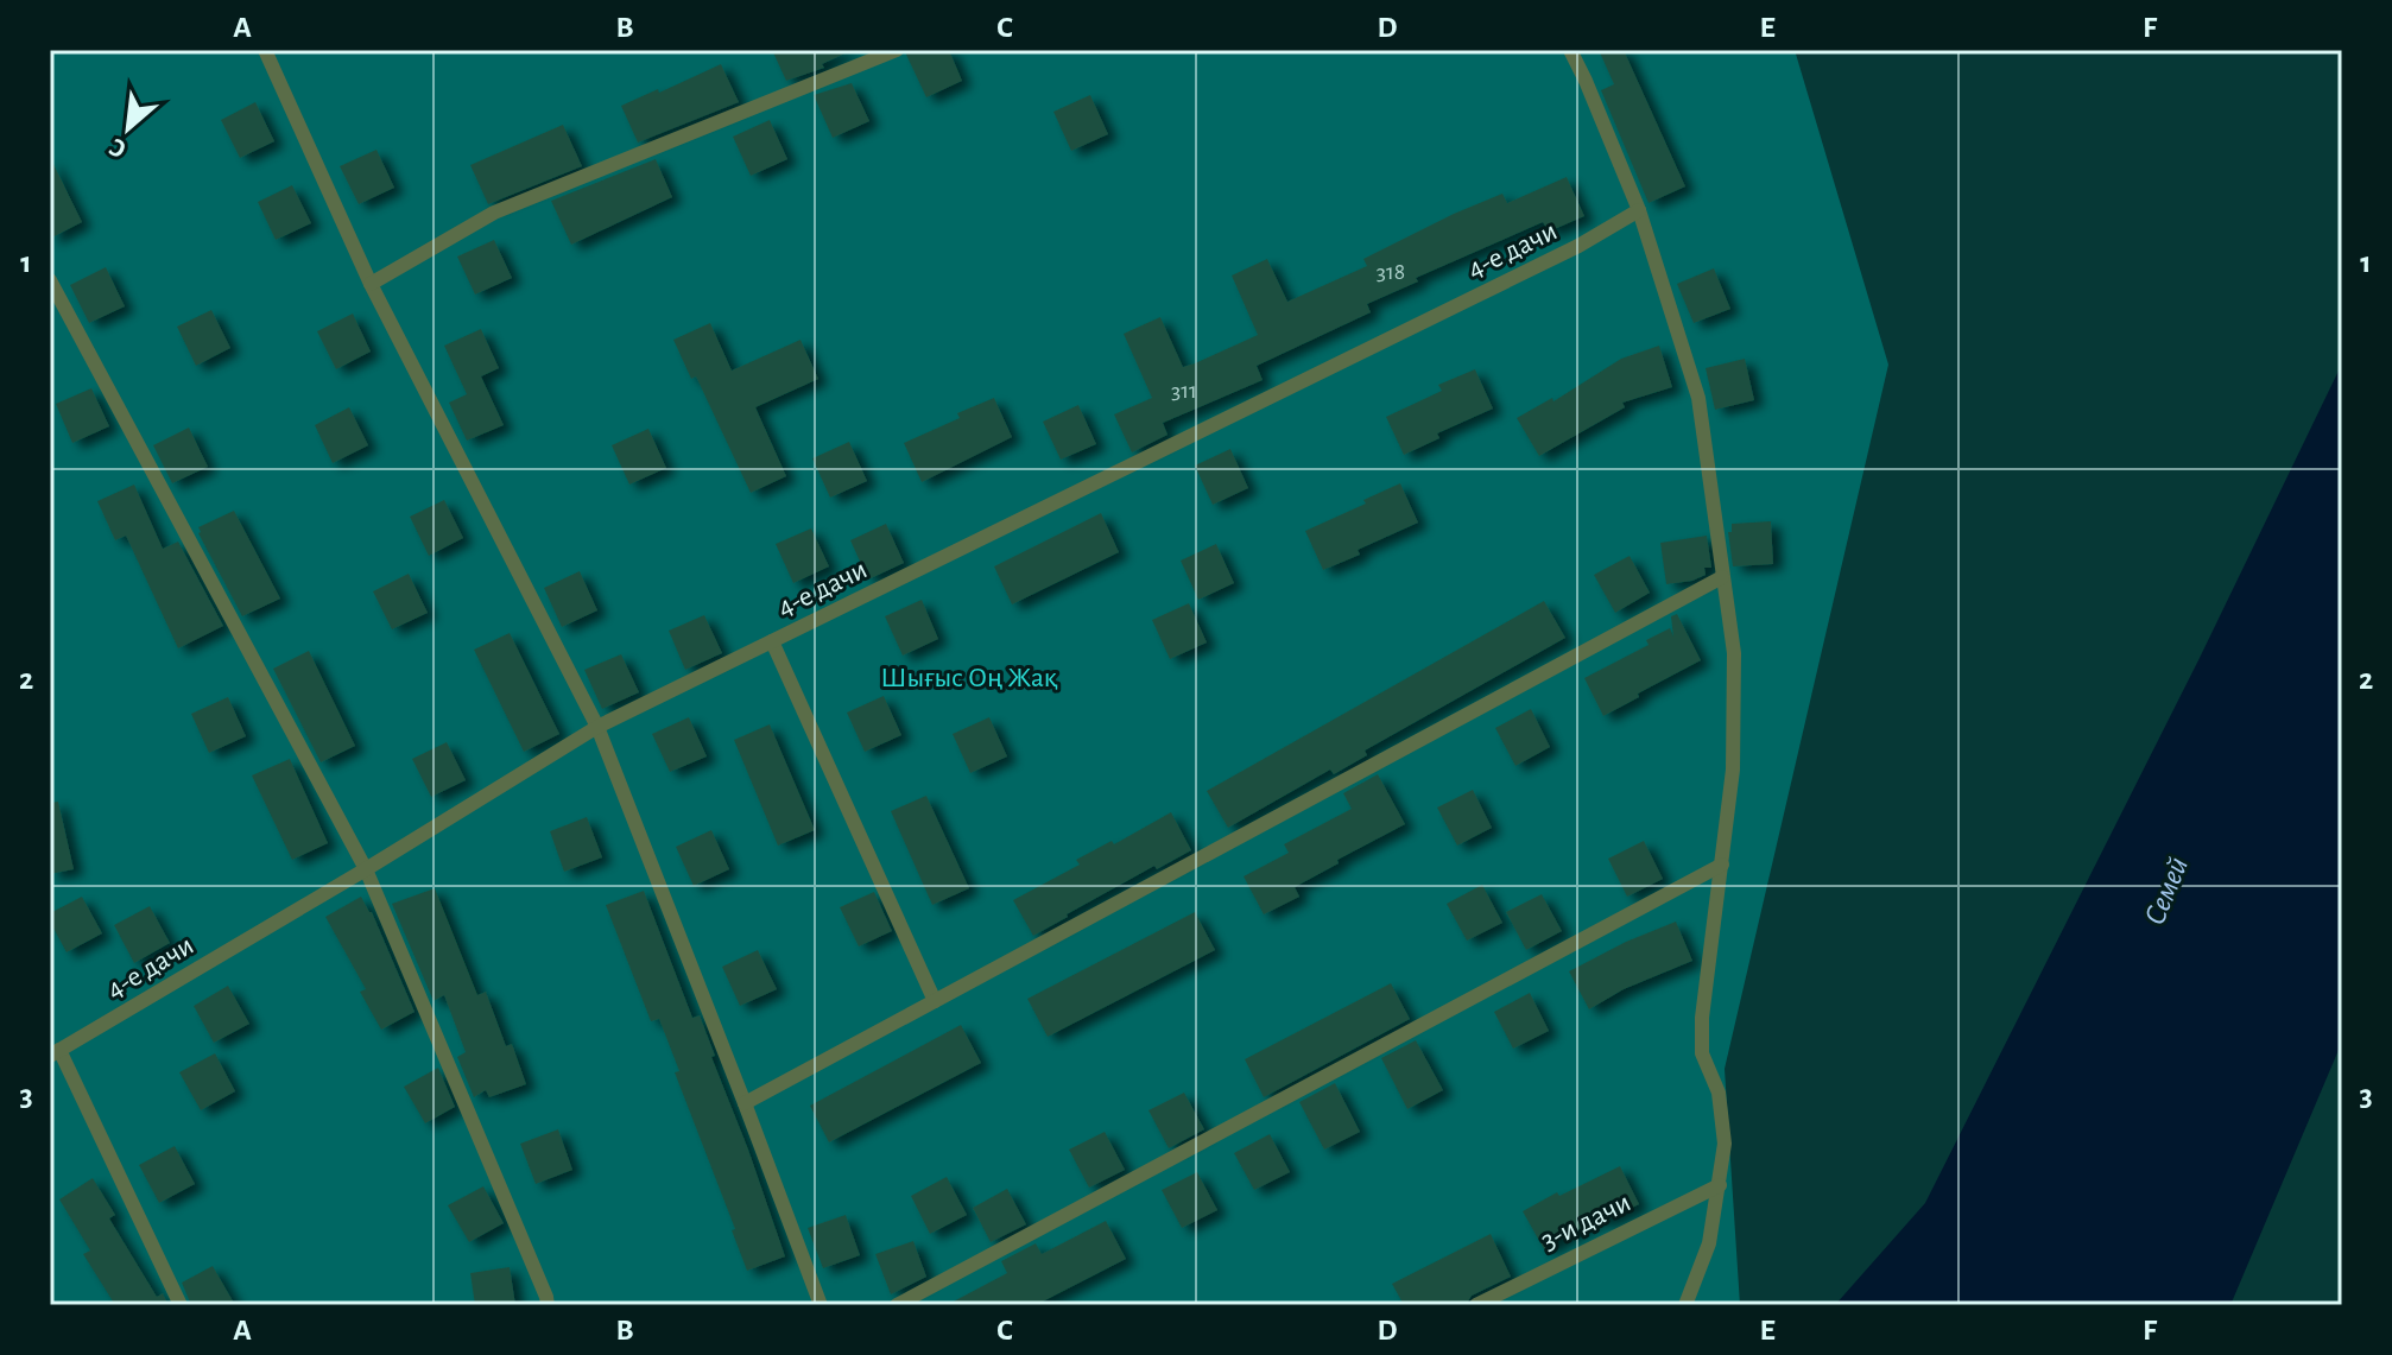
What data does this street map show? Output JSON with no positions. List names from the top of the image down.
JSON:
{
  "streets": {
    "lane": ["4-е дачи", "3-и дачи"]
  },
  "water": ["Семей"],
  "parks": ["Шығыс Оң Жақ"],
  "house_numbers": ["318", "311"],
  "north": "bottom left",
  "grid": {
    "columns": [
      "A",
      "B",
      "C",
      "D",
      "E",
      "F"
    ],
    "rows": ["1", "2", "3"]
  }
}
